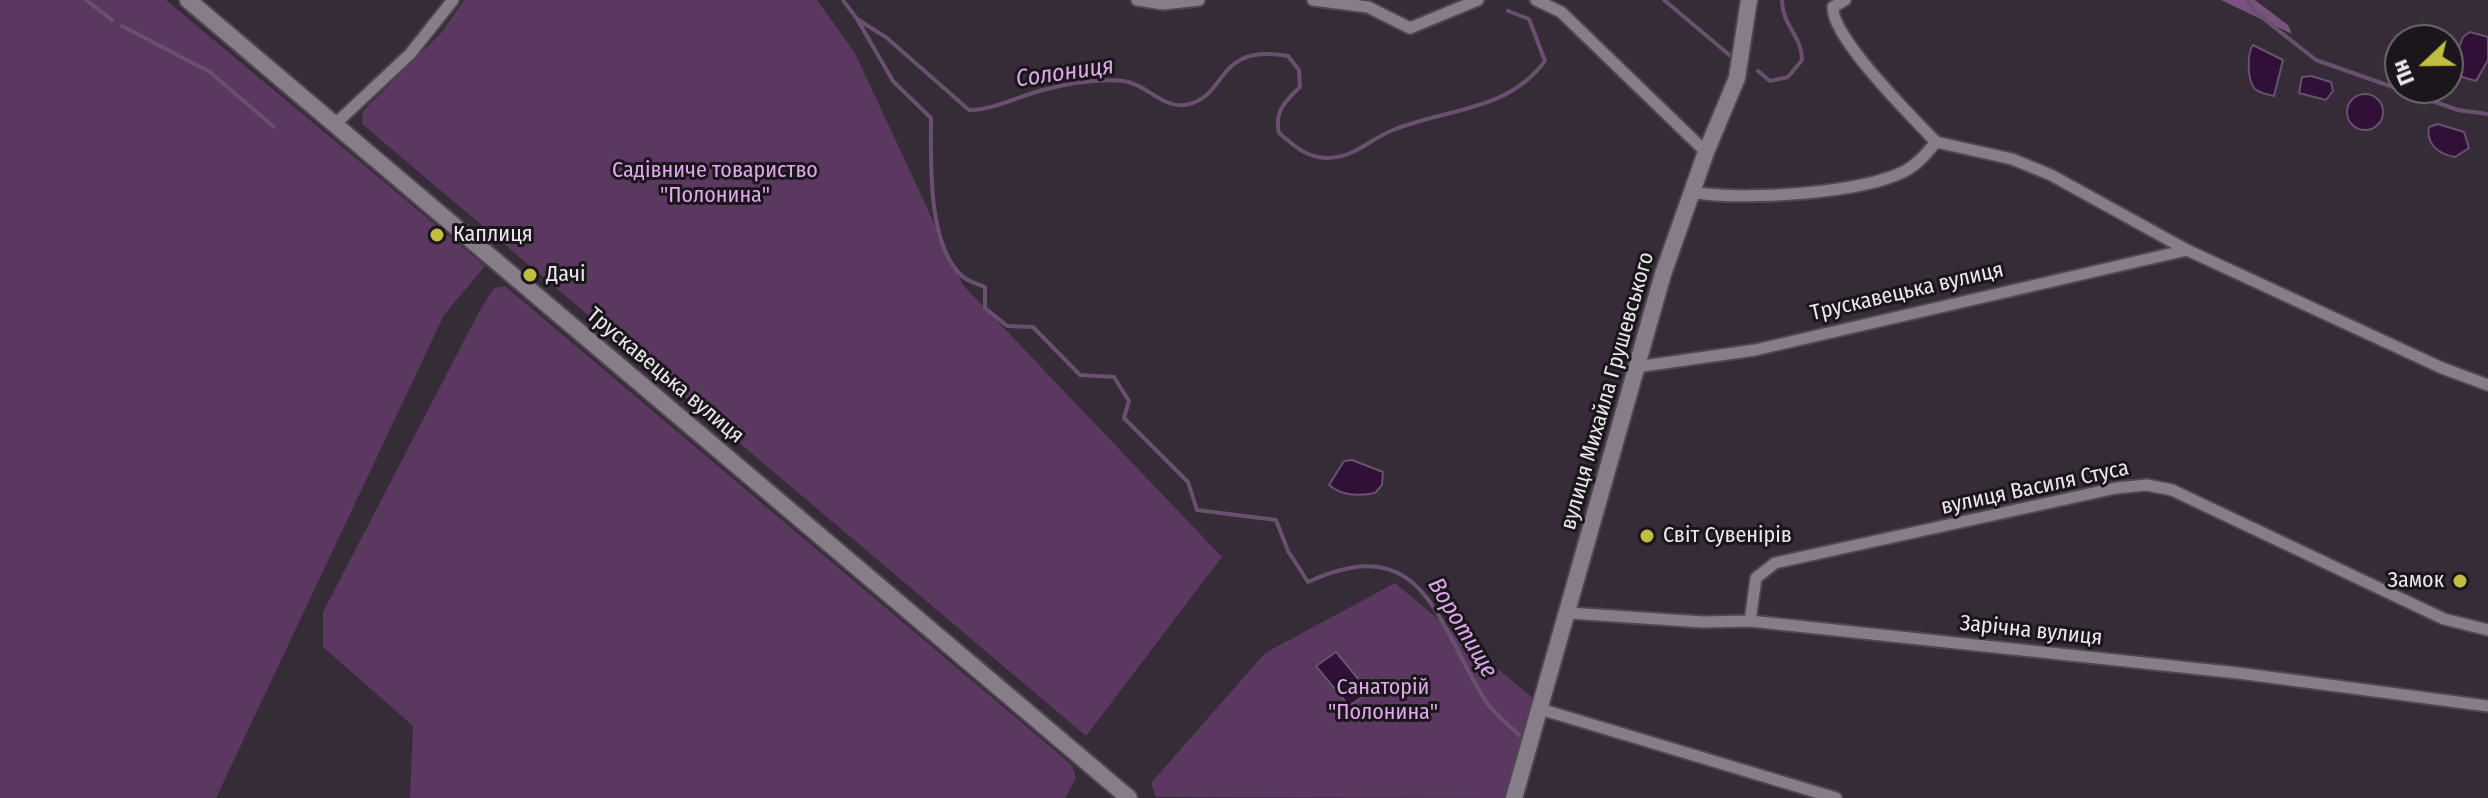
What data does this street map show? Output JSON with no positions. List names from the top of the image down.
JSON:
{
  "streets": {
    "street": [
      "Трускавецька вулиця",
      "вулиця Михайла Грушевського",
      "вулиця Василя Стуса",
      "Зарічна вулиця"
    ]
  },
  "crossings": [
    ["Трускавецька вулиця", "вулиця Михайла Грушевського"],
    ["вулиця Михайла Грушевського", "Зарічна вулиця"],
    ["вулиця Василя Стуса", "Зарічна вулиця"]
  ],
  "water": ["Солониця", "Воротище"],
  "parks": ["Садівниче товариство \"Полонина\"", "Санаторій \"Полонина\""],
  "places": [
    "Каплиця",
    "Дачі",
    "Світ Сувенірів",
    "Замок"
  ],
  "north": "left"
}
